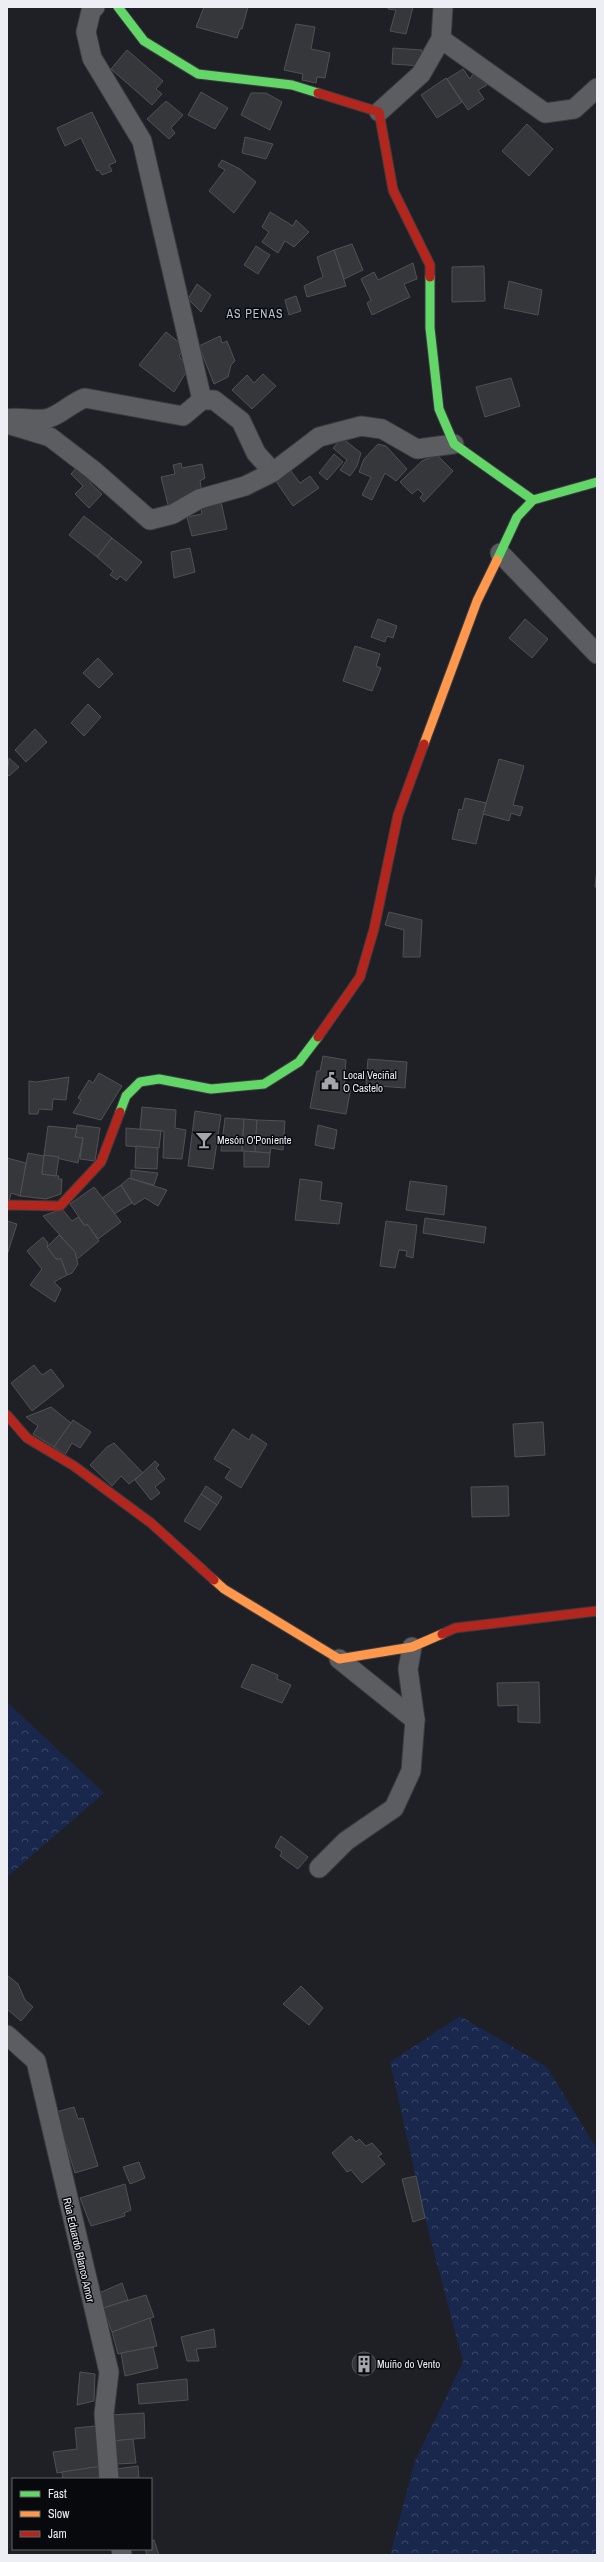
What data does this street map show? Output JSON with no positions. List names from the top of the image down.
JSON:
{
  "streets": {
    "street": ["Rúa Eduardo Blanco Amor"]
  },
  "districts": ["AS PENAS"],
  "places": {
    "public building": ["Local Veciñal O Castelo"],
    "bar": ["Mesón O'Poniente"],
    "building": ["Muíño do Vento"]
  },
  "legend": ["Fast", "Slow", "Jam"]
}
